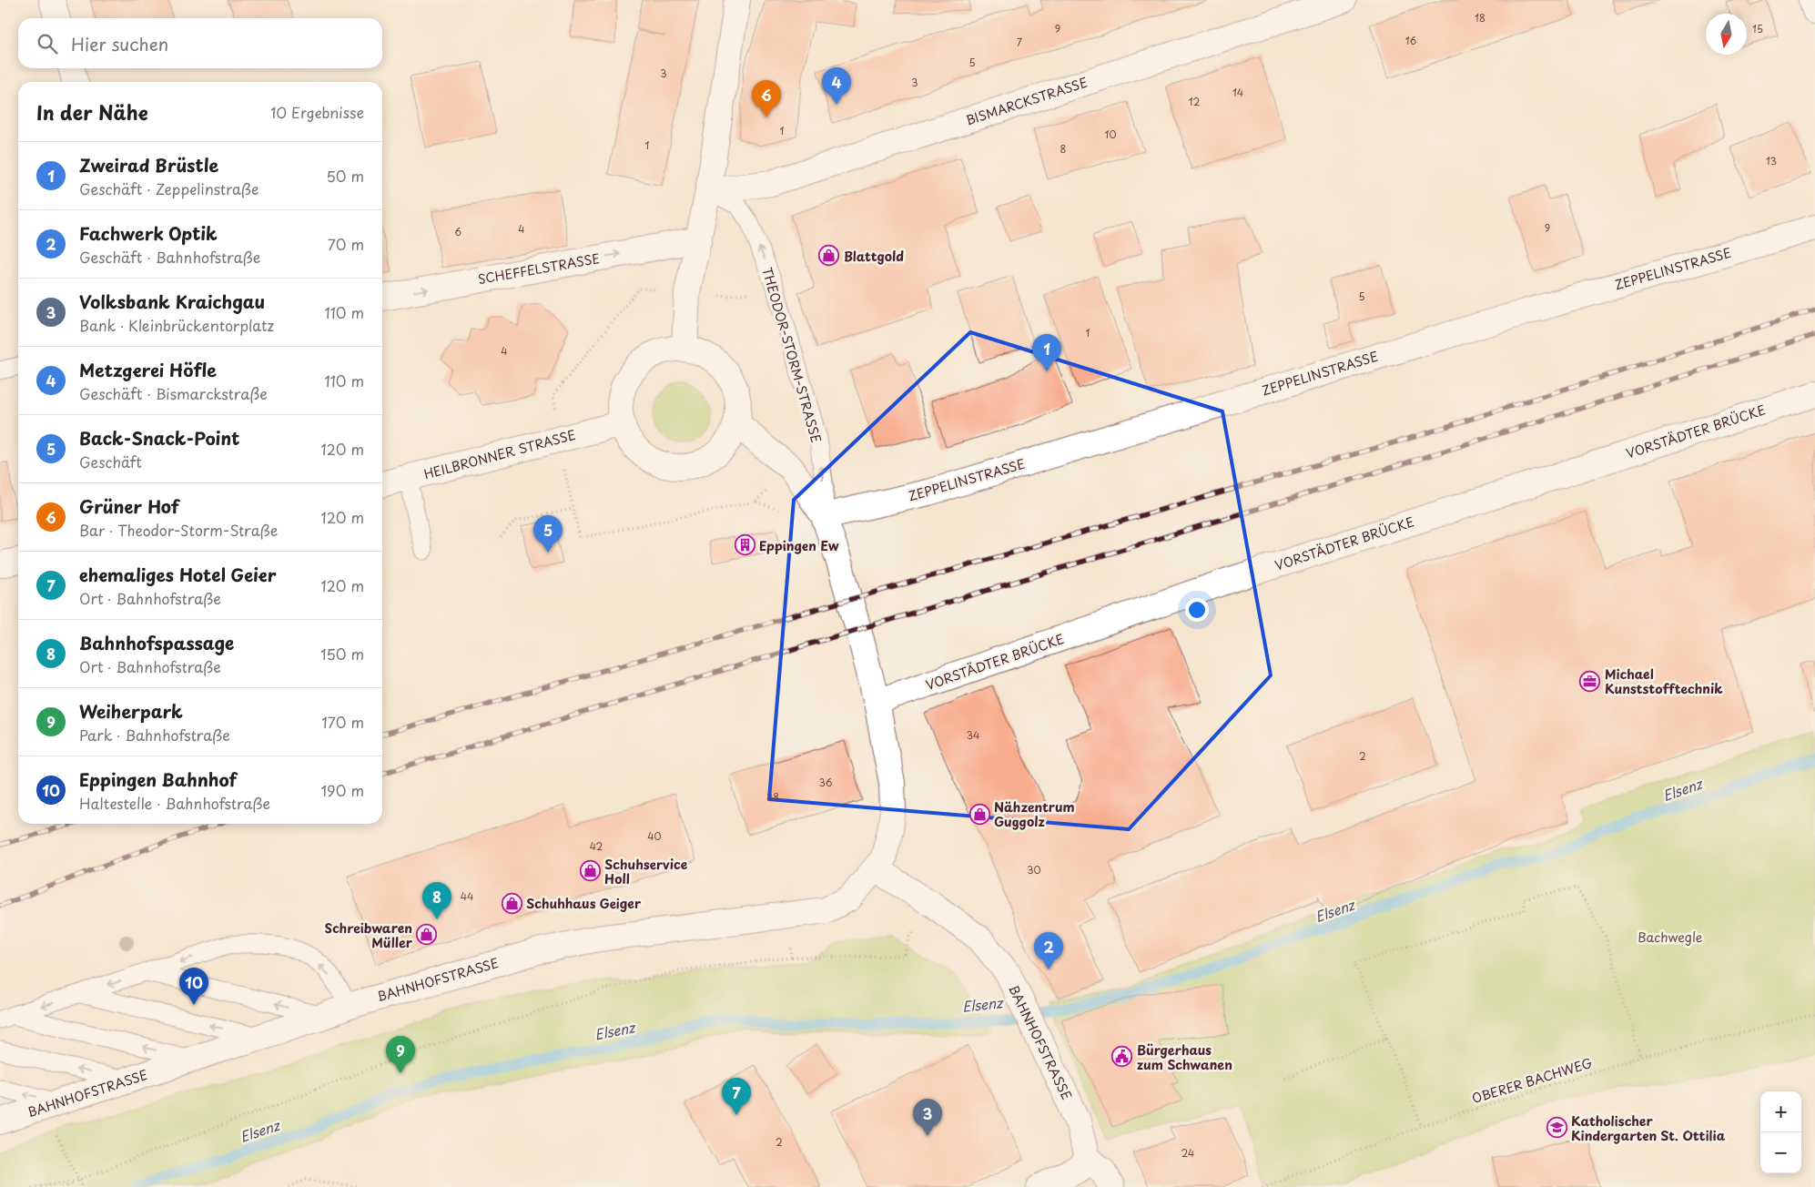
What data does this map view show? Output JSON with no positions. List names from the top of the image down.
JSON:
{
  "streets": {
    "street": [
      "BISMARCKSTRASSE",
      "SCHEFFELSTRASSE",
      "ZEPPELINSTRASSE",
      "THEODOR-STORM-STRASSE",
      "VORSTÄDTER BRÜCKE",
      "HEILBRONNER STRASSE",
      "BAHNHOFSTRASSE"
    ],
    "path": ["OBERER BACHWEG"]
  },
  "crossings": [
    ["BISMARCKSTRASSE", "THEODOR-STORM-STRASSE"],
    ["ZEPPELINSTRASSE", "THEODOR-STORM-STRASSE"],
    ["THEODOR-STORM-STRASSE", "VORSTÄDTER BRÜCKE"],
    ["THEODOR-STORM-STRASSE", "HEILBRONNER STRASSE"],
    ["THEODOR-STORM-STRASSE", "BAHNHOFSTRASSE"],
    ["VORSTÄDTER BRÜCKE", "BAHNHOFSTRASSE"]
  ],
  "one_way": ["SCHEFFELSTRASSE", "THEODOR-STORM-STRASSE"],
  "water": ["Elsenz"],
  "parks": ["Bachwegle"],
  "places": {
    "shop": [
      "Blattgold",
      "Nähzentrum Guggolz",
      "Schuhservice Holl",
      "Schuhhaus Geiger",
      "Schreibwaren Müller"
    ],
    "building": ["Eppingen Ew"],
    "office": ["Michael Kunststofftechnik"],
    "public building": ["Bürgerhaus zum Schwanen"],
    "school or university": ["Katholischer Kindergarten St. Ottilia"]
  },
  "house_numbers": [
    "18",
    "9",
    "15",
    "16",
    "7",
    "5",
    "3",
    "3",
    "14",
    "12",
    "1",
    "10",
    "1",
    "8",
    "13",
    "9",
    "4",
    "6",
    "5",
    "1",
    "4",
    "34",
    "2",
    "36",
    "38",
    "40",
    "42",
    "30",
    "44",
    "2",
    "24"
  ],
  "north": "bottom",
  "page": {
    "search": "Hier suchen",
    "pins": [
      "4",
      "6",
      "1",
      "5",
      "8",
      "2",
      "10",
      "9",
      "7",
      "3"
    ],
    "heading": ["In der Nähe", "10 Ergebnisse"],
    "list": [
      {
        "mark": "1",
        "name": "Zweirad Brüstle",
        "note": "Geschäft · Zeppelinstraße",
        "value": "50 m"
      },
      {
        "mark": "2",
        "name": "Fachwerk Optik",
        "note": "Geschäft · Bahnhofstraße",
        "value": "70 m"
      },
      {
        "mark": "3",
        "name": "Volksbank Kraichgau",
        "note": "Bank · Kleinbrückentorplatz",
        "value": "110 m"
      },
      {
        "mark": "4",
        "name": "Metzgerei Höfle",
        "note": "Geschäft · Bismarckstraße",
        "value": "110 m"
      },
      {
        "mark": "5",
        "name": "Back-Snack-Point",
        "note": "Geschäft",
        "value": "120 m"
      },
      {
        "mark": "6",
        "name": "Grüner Hof",
        "note": "Bar · Theodor-Storm-Straße",
        "value": "120 m"
      },
      {
        "mark": "7",
        "name": "ehemaliges Hotel Geier",
        "note": "Ort · Bahnhofstraße",
        "value": "120 m"
      },
      {
        "mark": "8",
        "name": "Bahnhofspassage",
        "note": "Ort · Bahnhofstraße",
        "value": "150 m"
      },
      {
        "mark": "9",
        "name": "Weiherpark",
        "note": "Park · Bahnhofstraße",
        "value": "170 m"
      },
      {
        "mark": "10",
        "name": "Eppingen Bahnhof",
        "note": "Haltestelle · Bahnhofstraße",
        "value": "190 m"
      }
    ],
    "map_buttons": ["+", "−"]
  }
}
